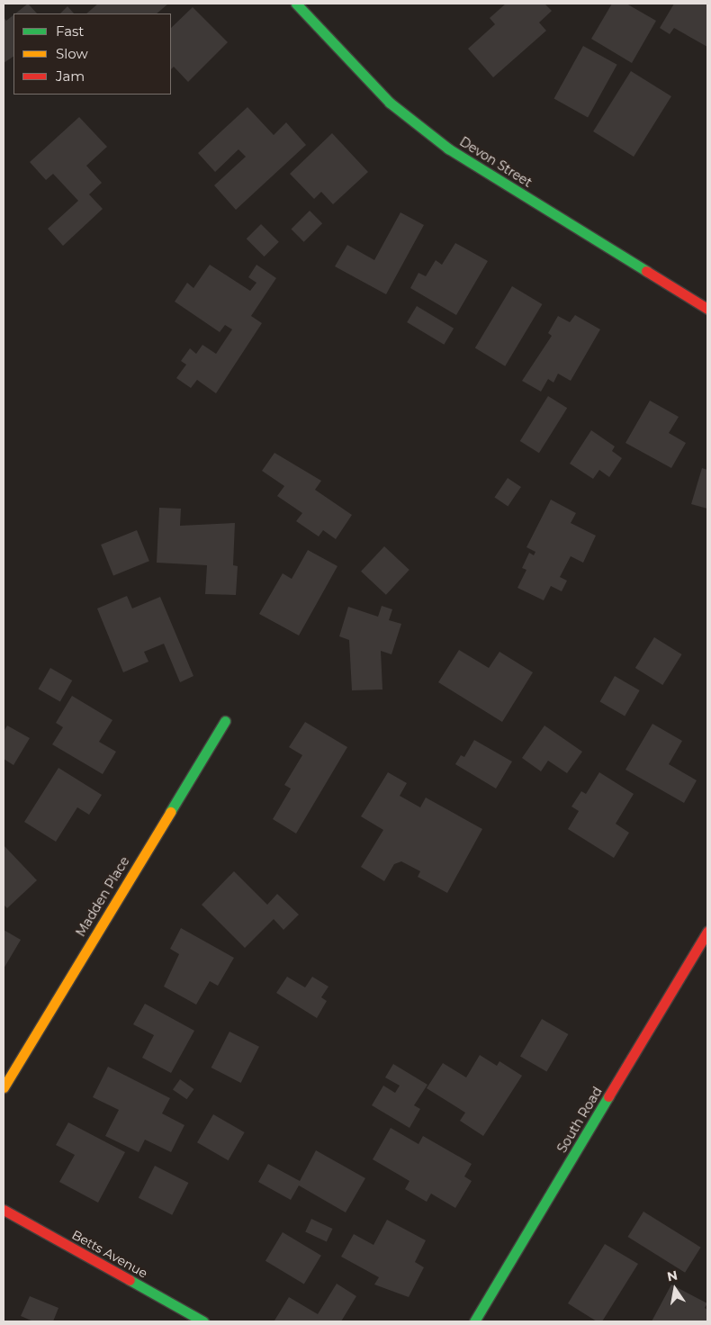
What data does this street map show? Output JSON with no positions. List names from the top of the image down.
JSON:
{
  "streets": {
    "street": [
      "Devon Street",
      "Madden Place",
      "South Road",
      "Betts Avenue"
    ]
  },
  "legend": ["Fast", "Slow", "Jam"],
  "north": "top"
}
